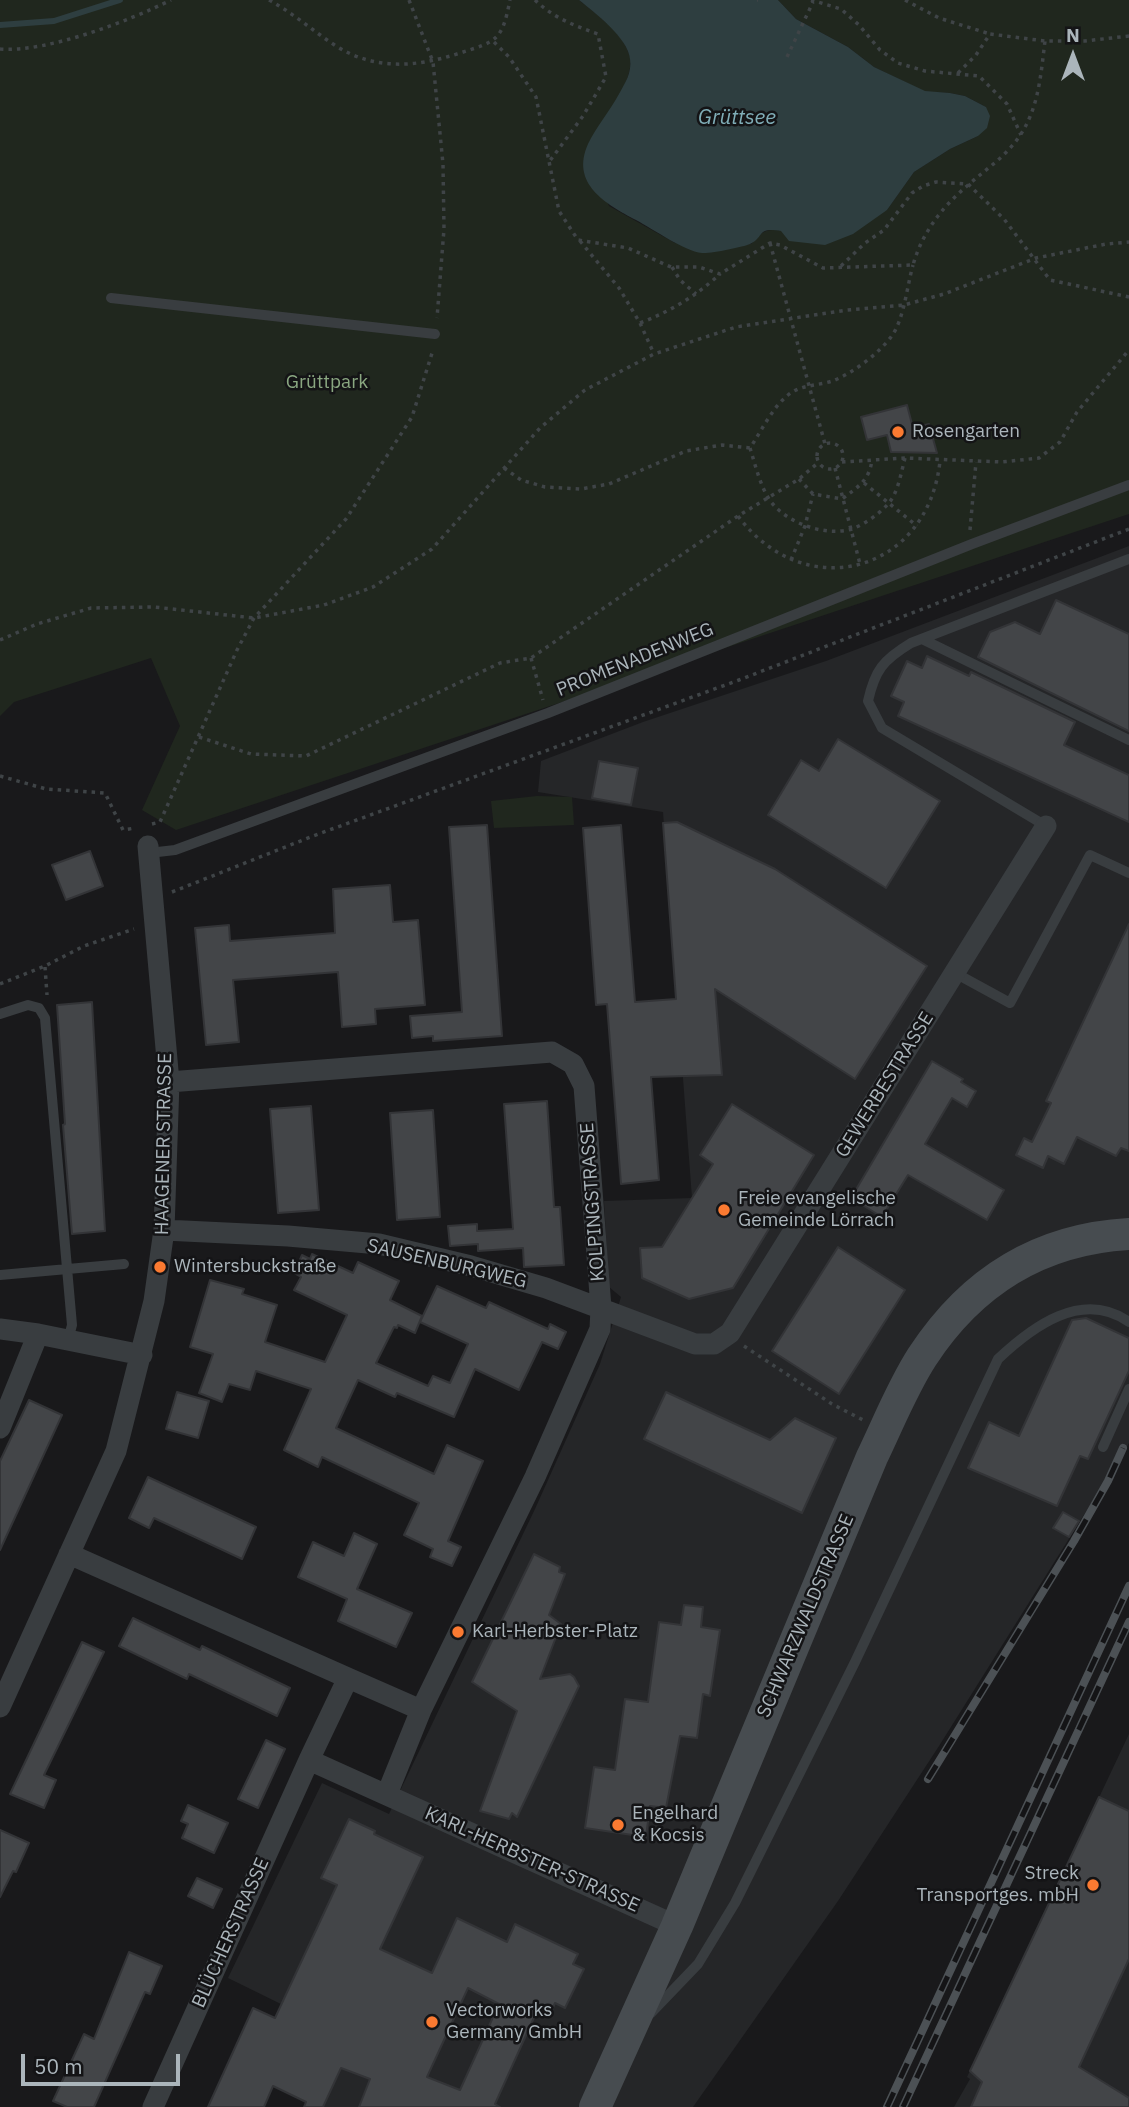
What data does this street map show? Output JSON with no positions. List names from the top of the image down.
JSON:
{
  "streets": {
    "main road": ["SCHWARZWALDSTRASSE"],
    "street": [
      "GEWERBESTRASSE",
      "HAAGENER STRASSE",
      "KOLPINGSTRASSE",
      "SAUSENBURGWEG",
      "KARL-HERBSTER-STRASSE",
      "BLÜCHERSTRASSE"
    ],
    "lane": ["PROMENADENWEG"]
  },
  "crossings": [
    ["PROMENADENWEG", "HAAGENER STRASSE"],
    ["HAAGENER STRASSE", "KOLPINGSTRASSE"],
    ["HAAGENER STRASSE", "SAUSENBURGWEG"],
    ["KOLPINGSTRASSE", "SAUSENBURGWEG"],
    ["SCHWARZWALDSTRASSE", "KARL-HERBSTER-STRASSE"]
  ],
  "water": ["Grüttsee"],
  "parks": ["Grüttpark"],
  "places": [
    "Rosengarten",
    "Freie evangelische Gemeinde Lörrach",
    "Wintersbuckstraße",
    "Karl-Herbster-Platz",
    "Engelhard & Kocsis",
    "Streck Transportges. mbH",
    "Vectorworks Germany GmbH"
  ],
  "scale_bar": "50 m",
  "north": "top"
}
